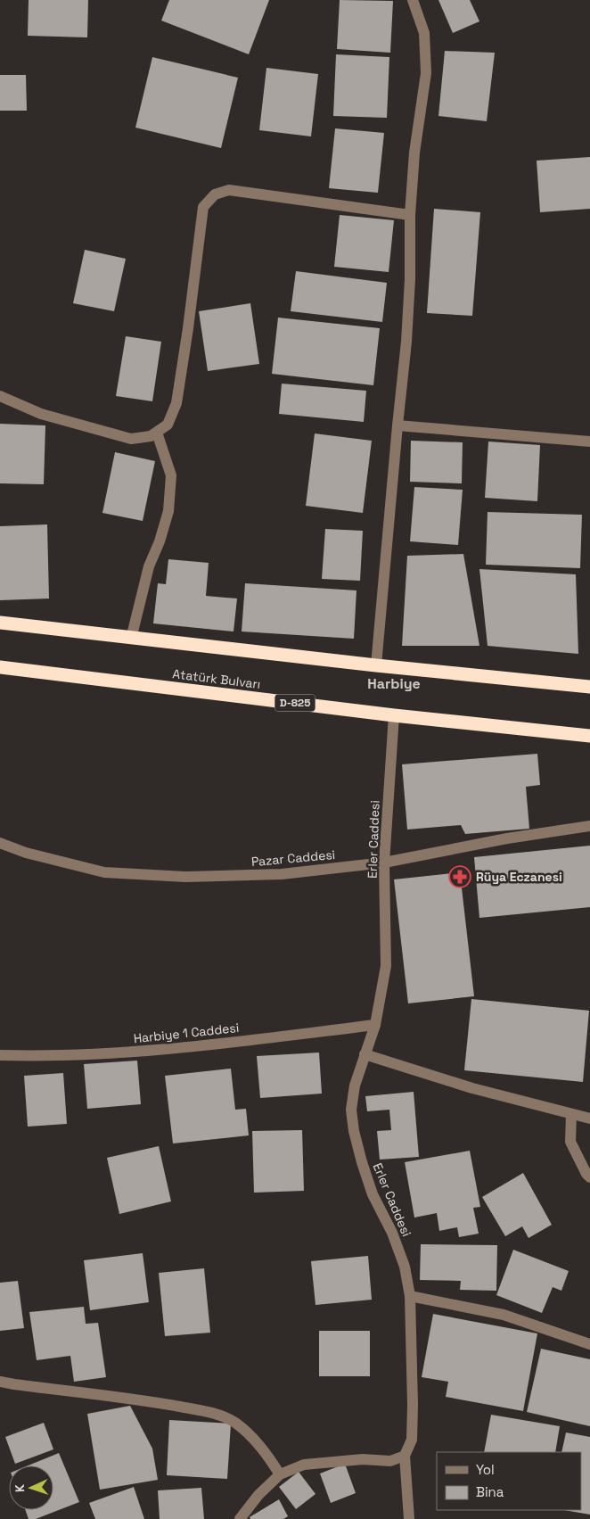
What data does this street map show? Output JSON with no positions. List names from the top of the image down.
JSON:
{
  "streets": {
    "highway": ["Atatürk Bulvarı", "D-825"],
    "street": ["Erler Caddesi", "Pazar Caddesi", "Harbiye 1 Caddesi"]
  },
  "crossings": [
    ["Atatürk Bulvarı", "Erler Caddesi"],
    ["Erler Caddesi", "Pazar Caddesi"],
    ["Erler Caddesi", "Harbiye 1 Caddesi"]
  ],
  "districts": ["Harbiye"],
  "places": {
    "pharmacy": ["Rüya Eczanesi"]
  },
  "legend": ["Yol", "Bina"],
  "north": "left"
}
